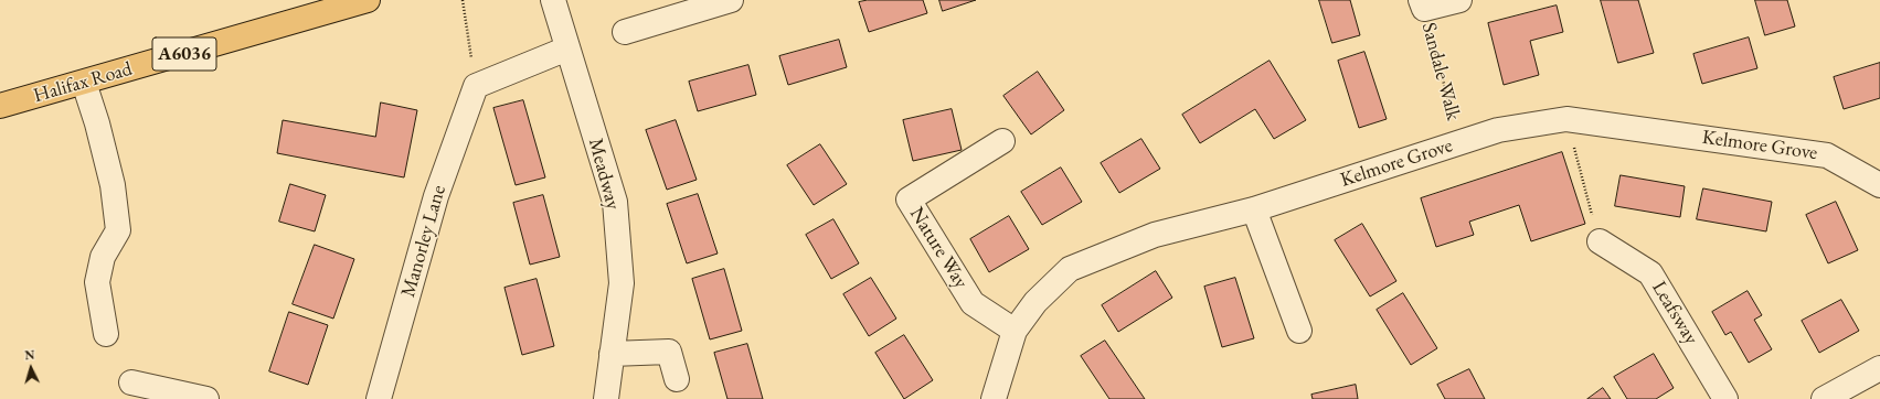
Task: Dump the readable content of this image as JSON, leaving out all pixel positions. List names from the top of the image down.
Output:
{
  "streets": {
    "highway": ["A6036", "Halifax Road"],
    "street": [
      "Kelmore Grove",
      "Meadway",
      "Manorley Lane",
      "Nature Way",
      "Leafsway"
    ],
    "path": ["Sandale Walk"]
  },
  "crossings": [
    ["Sandale Walk", "Kelmore Grove"],
    ["Kelmore Grove", "Nature Way"]
  ],
  "north": "top"
}
